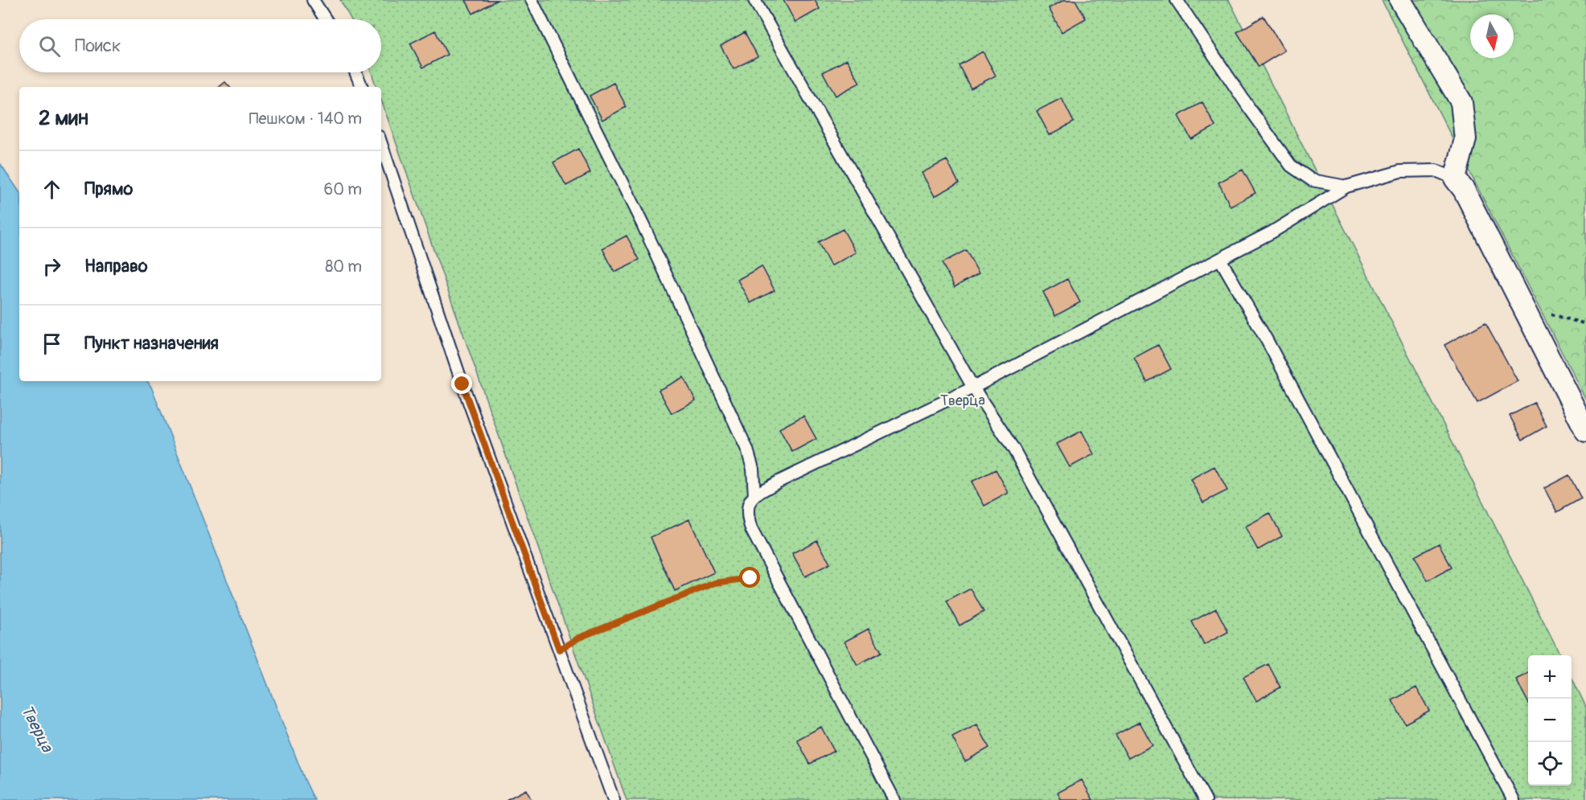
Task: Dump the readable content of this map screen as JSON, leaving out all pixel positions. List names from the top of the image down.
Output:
{
  "water": ["Тверца"],
  "parks": ["Тверца"],
  "north": "bottom",
  "page": {
    "search": "Поиск",
    "heading": ["2 мин", "Пешком · 140 m"],
    "list": [
      ["Прямо", "60 m"],
      ["Направо", "80 m"],
      "Пункт назначения"
    ],
    "map_buttons": ["+", "−"]
  }
}
